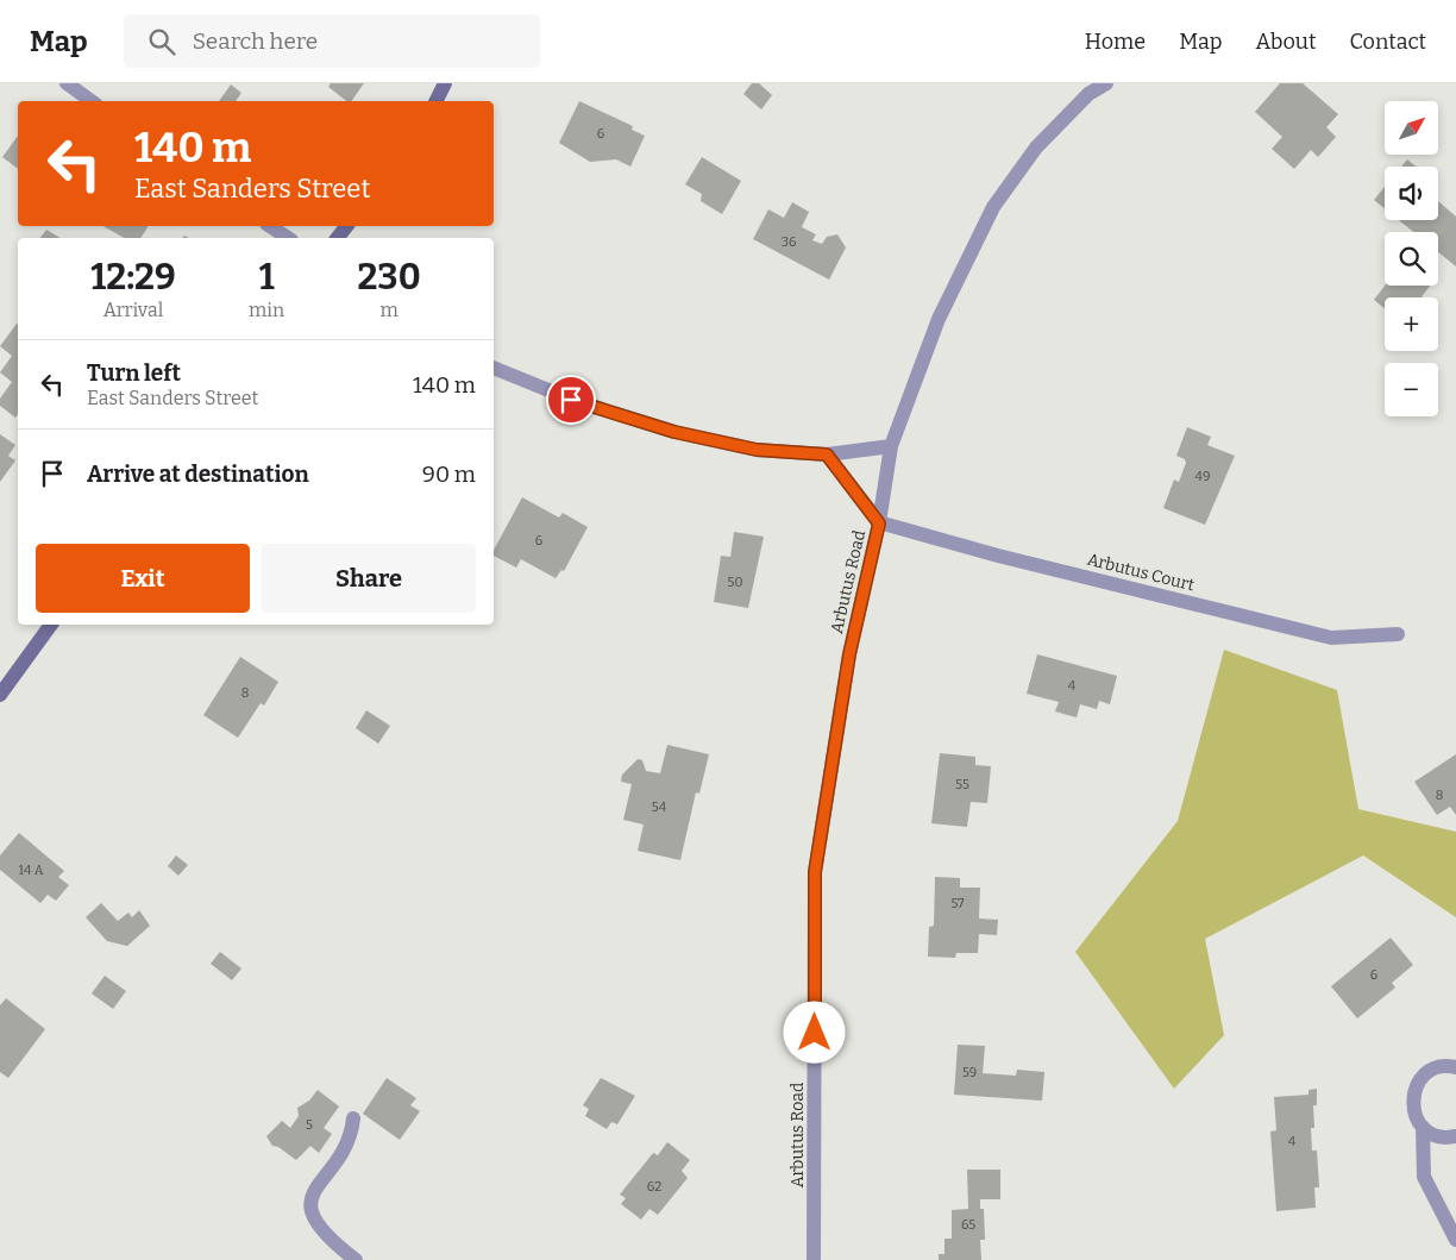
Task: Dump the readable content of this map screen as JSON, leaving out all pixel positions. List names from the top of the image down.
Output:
{
  "streets": {
    "street": ["Arbutus Court", "Arbutus Road"]
  },
  "crossings": [
    ["Arbutus Court", "Arbutus Road"]
  ],
  "house_numbers": [
    "6",
    "36",
    "49",
    "6",
    "50",
    "4",
    "8",
    "55",
    "8",
    "54",
    "14 A",
    "57",
    "6",
    "59",
    "5",
    "4",
    "62",
    "65"
  ],
  "north": "top right",
  "page": {
    "header": "Map",
    "search": "Search here",
    "nav": [
      "Home",
      "Map",
      "About",
      "Contact"
    ],
    "map_buttons": ["+", "−"],
    "turn": ["140 m", "East Sanders Street"],
    "eta": [
      "12:29",
      "Arrival",
      "1",
      "min",
      "230",
      "m"
    ],
    "list": [
      {
        "name": "Turn left",
        "note": "East Sanders Street",
        "value": "140 m"
      },
      {
        "name": "Arrive at destination",
        "value": "90 m"
      }
    ],
    "buttons": ["Exit", "Share"]
  }
}
